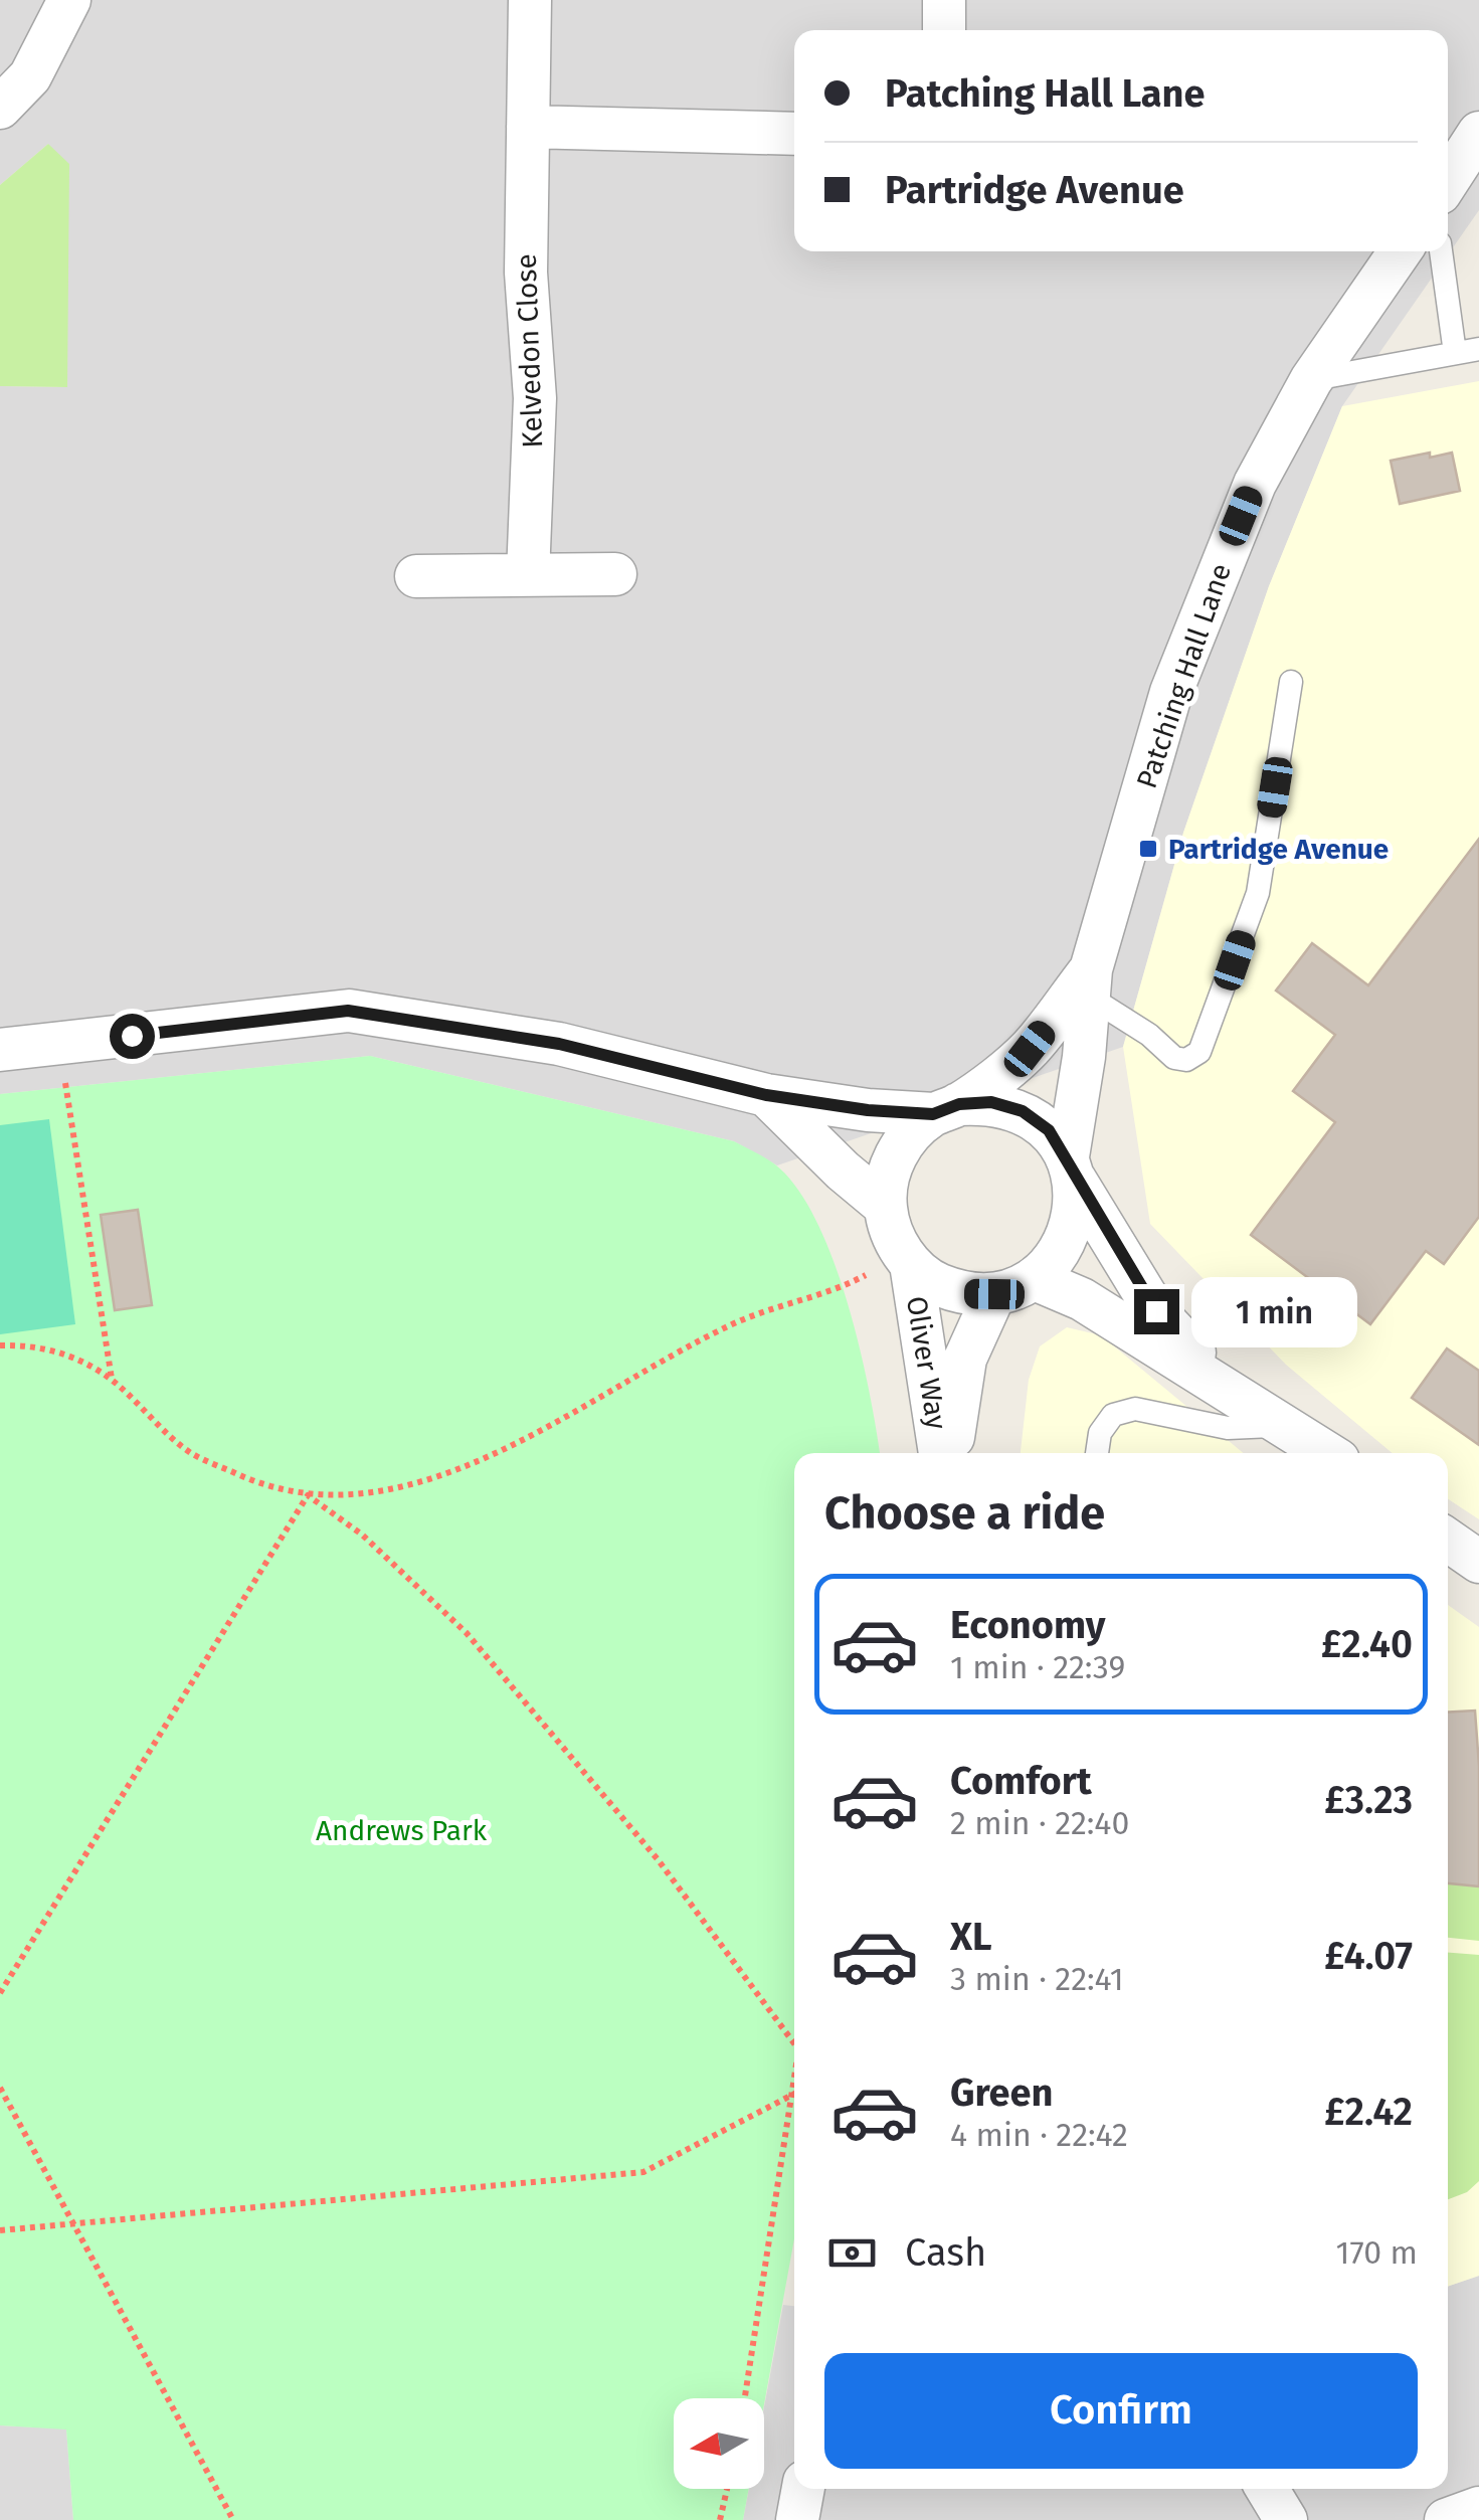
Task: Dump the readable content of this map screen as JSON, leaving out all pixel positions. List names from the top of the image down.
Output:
{
  "streets": {
    "street": ["Kelvedon Close", "Patching Hall Lane", "Oliver Way"]
  },
  "crossings": [
    ["Patching Hall Lane", "Oliver Way"]
  ],
  "parks": ["Andrews Park"],
  "places": {
    "transit": ["Partridge Avenue"]
  },
  "north": "left",
  "page": {
    "banner": ["Patching Hall Lane", "Partridge Avenue"],
    "bubble": "1 min",
    "heading": "Choose a ride",
    "list": [
      {
        "name": "Economy",
        "note": "1 min · 22:39",
        "value": "£2.40"
      },
      {
        "name": "Comfort",
        "note": "2 min · 22:40",
        "value": "£3.23"
      },
      {
        "name": "XL",
        "note": "3 min · 22:41",
        "value": "£4.07"
      },
      {
        "name": "Green",
        "note": "4 min · 22:42",
        "value": "£2.42"
      }
    ],
    "pay": ["Cash", "170 m"],
    "buttons": "Confirm"
  }
}
